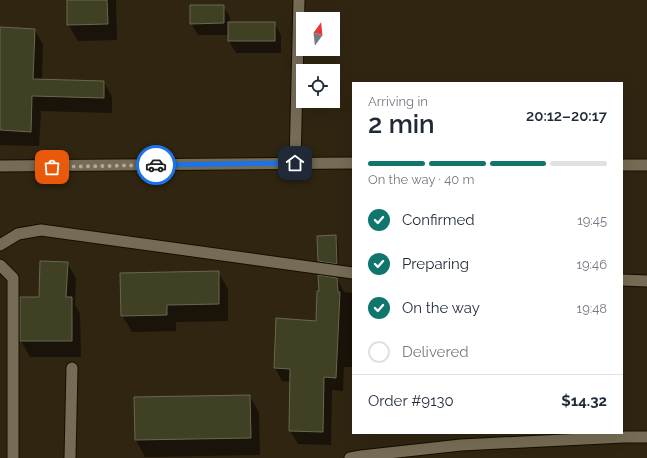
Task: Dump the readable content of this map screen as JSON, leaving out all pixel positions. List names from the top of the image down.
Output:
{
  "north": "top",
  "page": {
    "heading": ["2 min", "Arriving in", "20:12–20:17"],
    "panel": ["Order #9130", "$14.32"],
    "bar": "On the way · 40 m",
    "list": [
      ["Confirmed", "19:45"],
      ["Preparing", "19:46"],
      ["On the way", "19:48"],
      "Delivered"
    ]
  }
}
